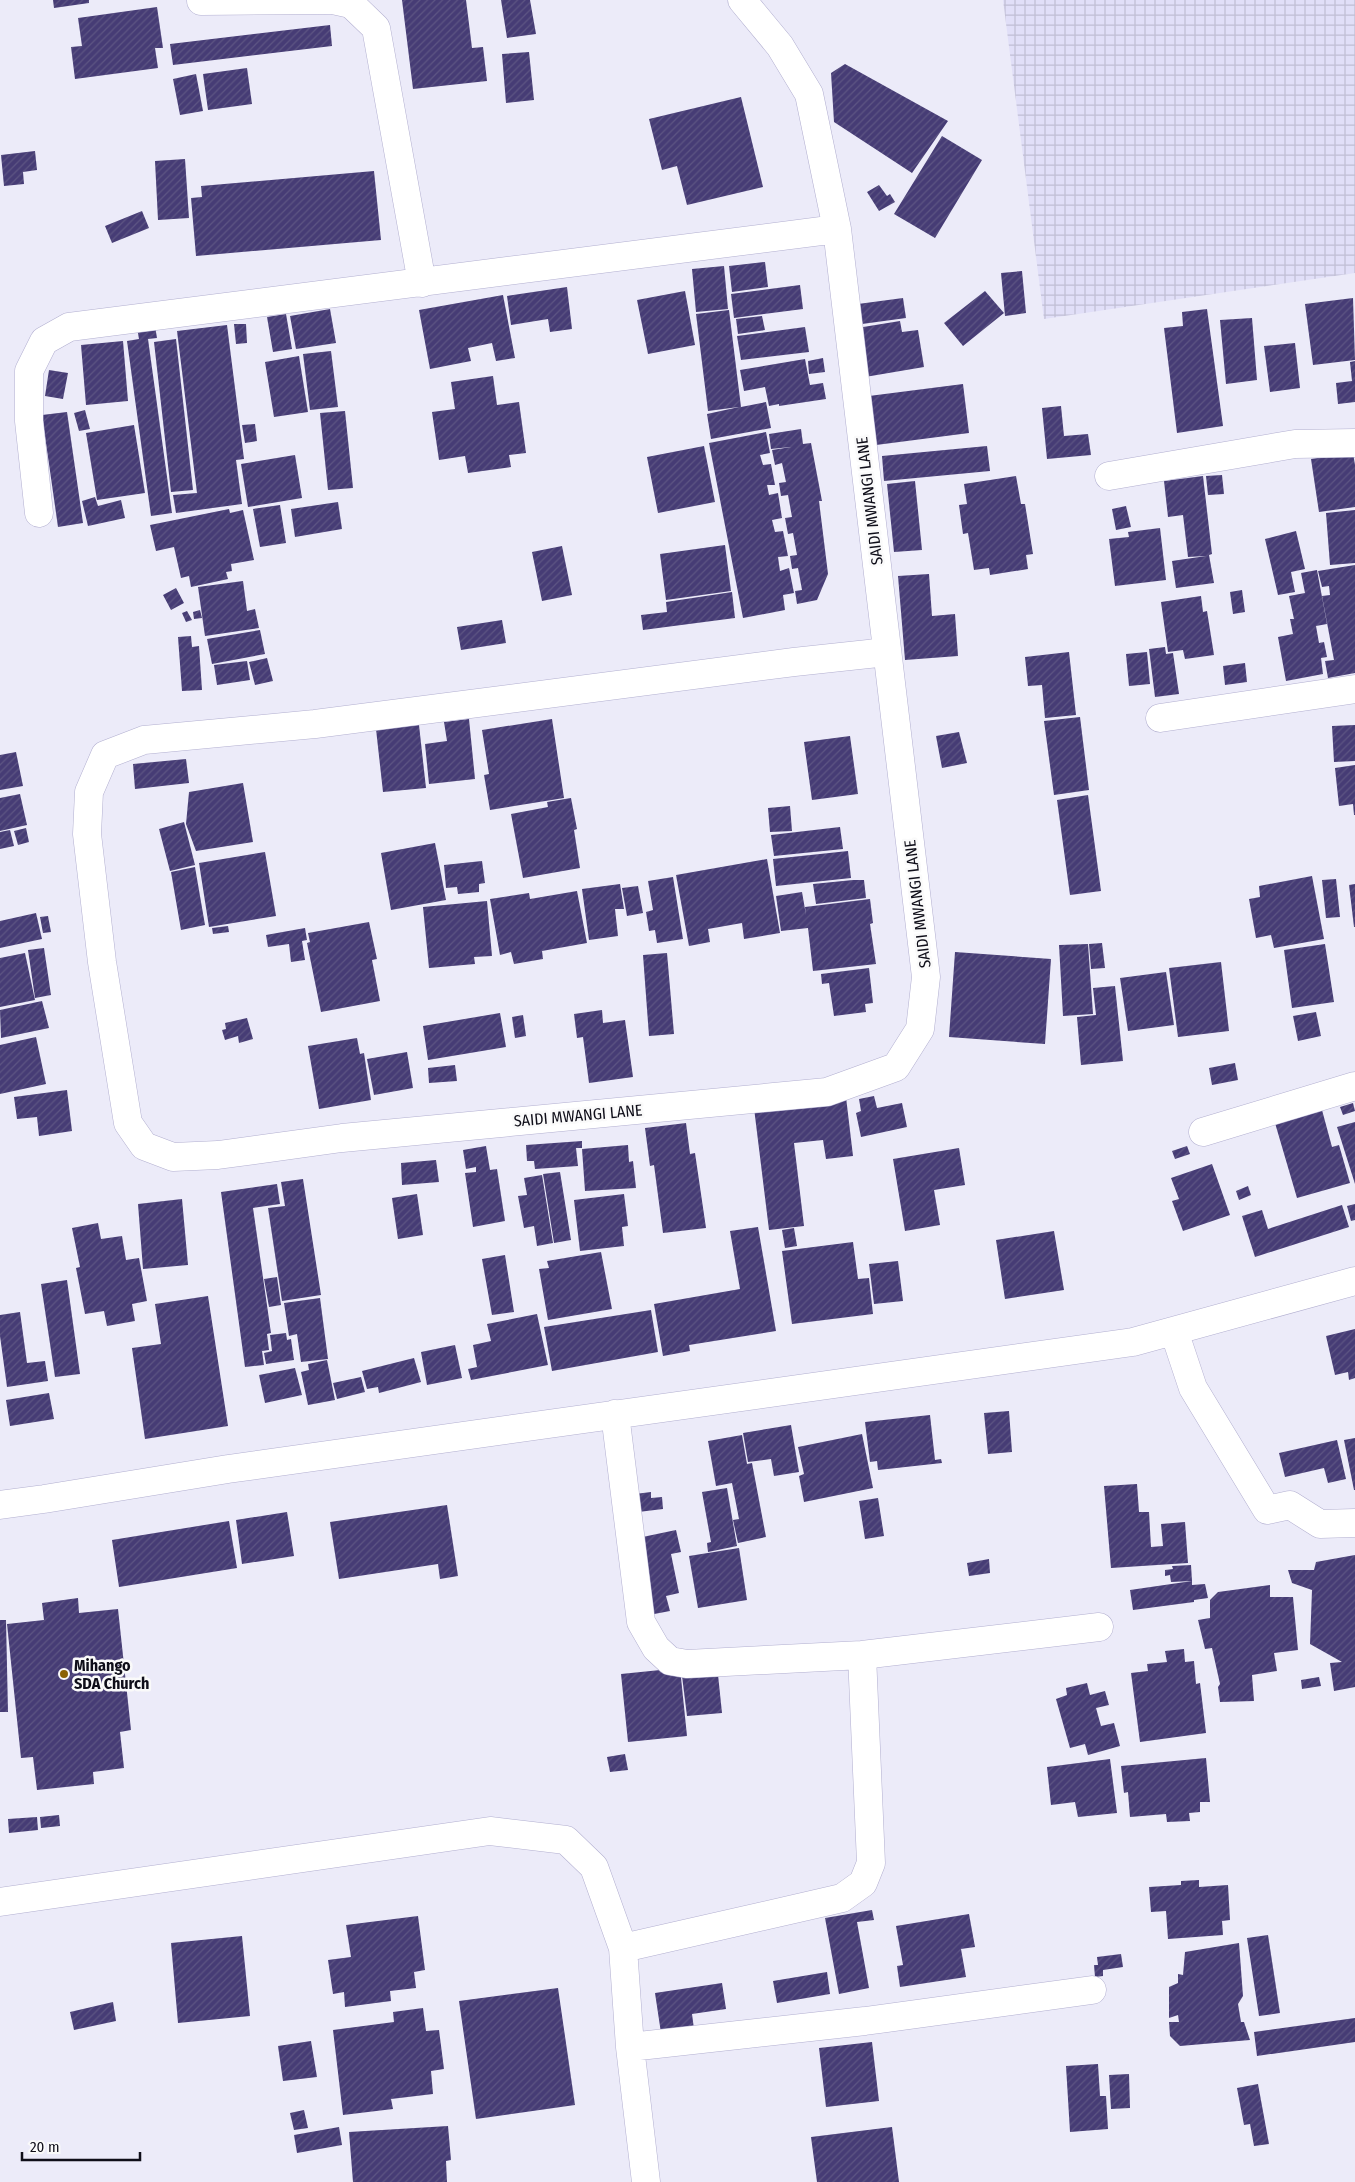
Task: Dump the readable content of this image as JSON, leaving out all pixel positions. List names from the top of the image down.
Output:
{
  "streets": {
    "street": ["SAIDI MWANGI LANE"]
  },
  "places": ["Mihango SDA Church"],
  "scale_bar": "20 m"
}
